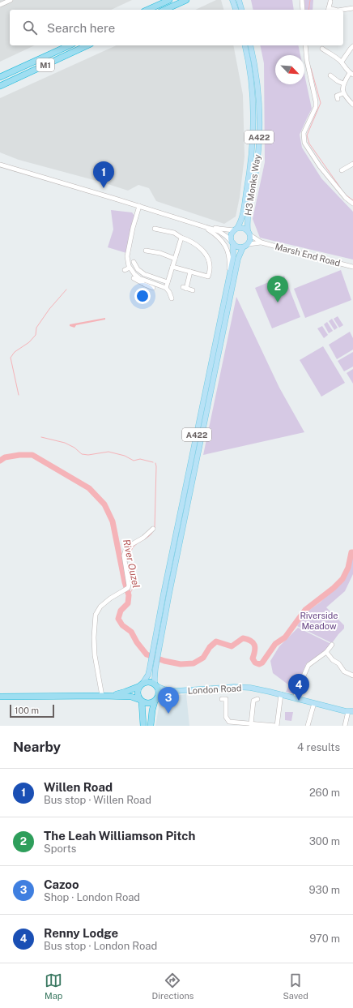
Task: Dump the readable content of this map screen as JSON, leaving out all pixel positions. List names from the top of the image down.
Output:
{
  "streets": {
    "highway": ["M1"],
    "main road": ["A422", "H3 Monks Way", "London Road"],
    "street": ["Marsh End Road"]
  },
  "crossings": [
    ["A422", "H3 Monks Way"],
    ["A422", "Marsh End Road"],
    ["A422", "London Road"],
    ["H3 Monks Way", "Marsh End Road"]
  ],
  "water": ["River Ouzel"],
  "parks": ["Riverside Meadow"],
  "scale_bar": "100 m",
  "north": "bottom right",
  "page": {
    "search": "Search here",
    "pins": [
      "1",
      "2",
      "4",
      "3"
    ],
    "scale": "100 m",
    "heading": ["Nearby", "4 results"],
    "list": [
      {
        "mark": "1",
        "name": "Willen Road",
        "note": "Bus stop · Willen Road",
        "value": "260 m"
      },
      {
        "mark": "2",
        "name": "The Leah Williamson Pitch",
        "note": "Sports",
        "value": "300 m"
      },
      {
        "mark": "3",
        "name": "Cazoo",
        "note": "Shop · London Road",
        "value": "930 m"
      },
      {
        "mark": "4",
        "name": "Renny Lodge",
        "note": "Bus stop · London Road",
        "value": "970 m"
      }
    ],
    "nav": ["Map", "Directions", "Saved"]
  }
}
